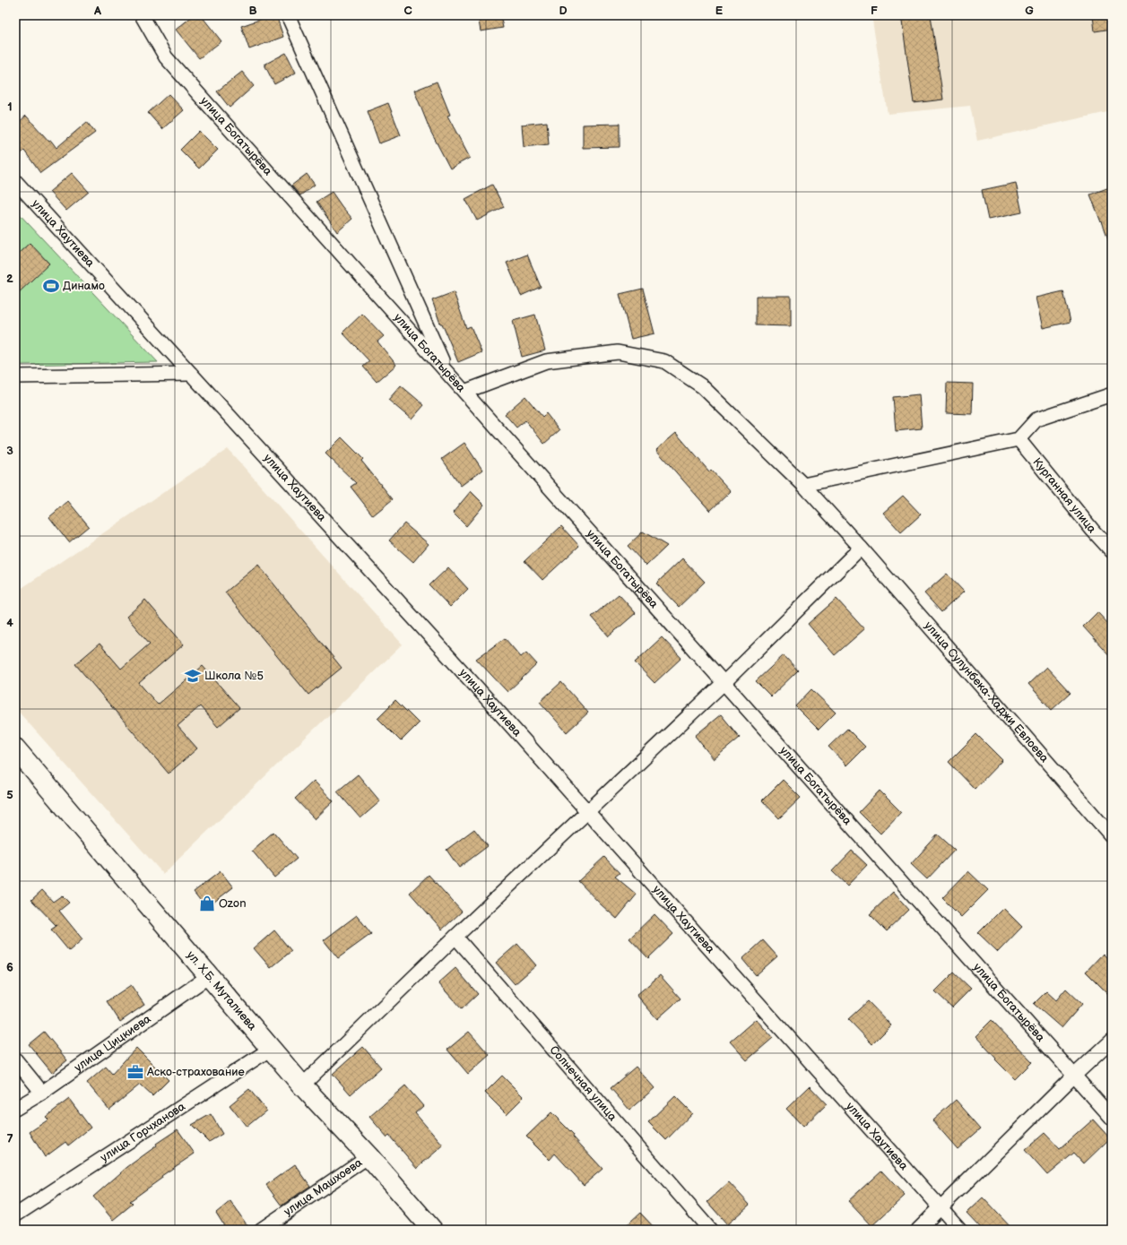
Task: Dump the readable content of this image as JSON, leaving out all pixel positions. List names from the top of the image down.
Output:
{
  "streets": {
    "main road": ["ул. Х.Б. Муталиева"],
    "street": [
      "улица Богатырёва",
      "улица Хаутиева",
      "Курганная улица",
      "улица Сулунбека-Хаджи Евлоева",
      "улица Цицкиева",
      "Солнечная улица",
      "улица Горчханова",
      "улица Машхоева"
    ]
  },
  "crossings": [
    ["улица Богатырёва", "улица Сулунбека-Хаджи Евлоева"],
    ["ул. Х.Б. Муталиева", "улица Цицкиева"],
    ["ул. Х.Б. Муталиева", "улица Горчханова"],
    ["ул. Х.Б. Муталиева", "улица Машхоева"]
  ],
  "places": {
    "sports": ["Динамо"],
    "school or university": ["Школа №5"],
    "shop": ["Ozon"],
    "office": ["Аско-страхование"]
  },
  "grid": {
    "columns": [
      "A",
      "B",
      "C",
      "D",
      "E",
      "F",
      "G"
    ],
    "rows": [
      "1",
      "2",
      "3",
      "4",
      "5",
      "6",
      "7"
    ]
  }
}
